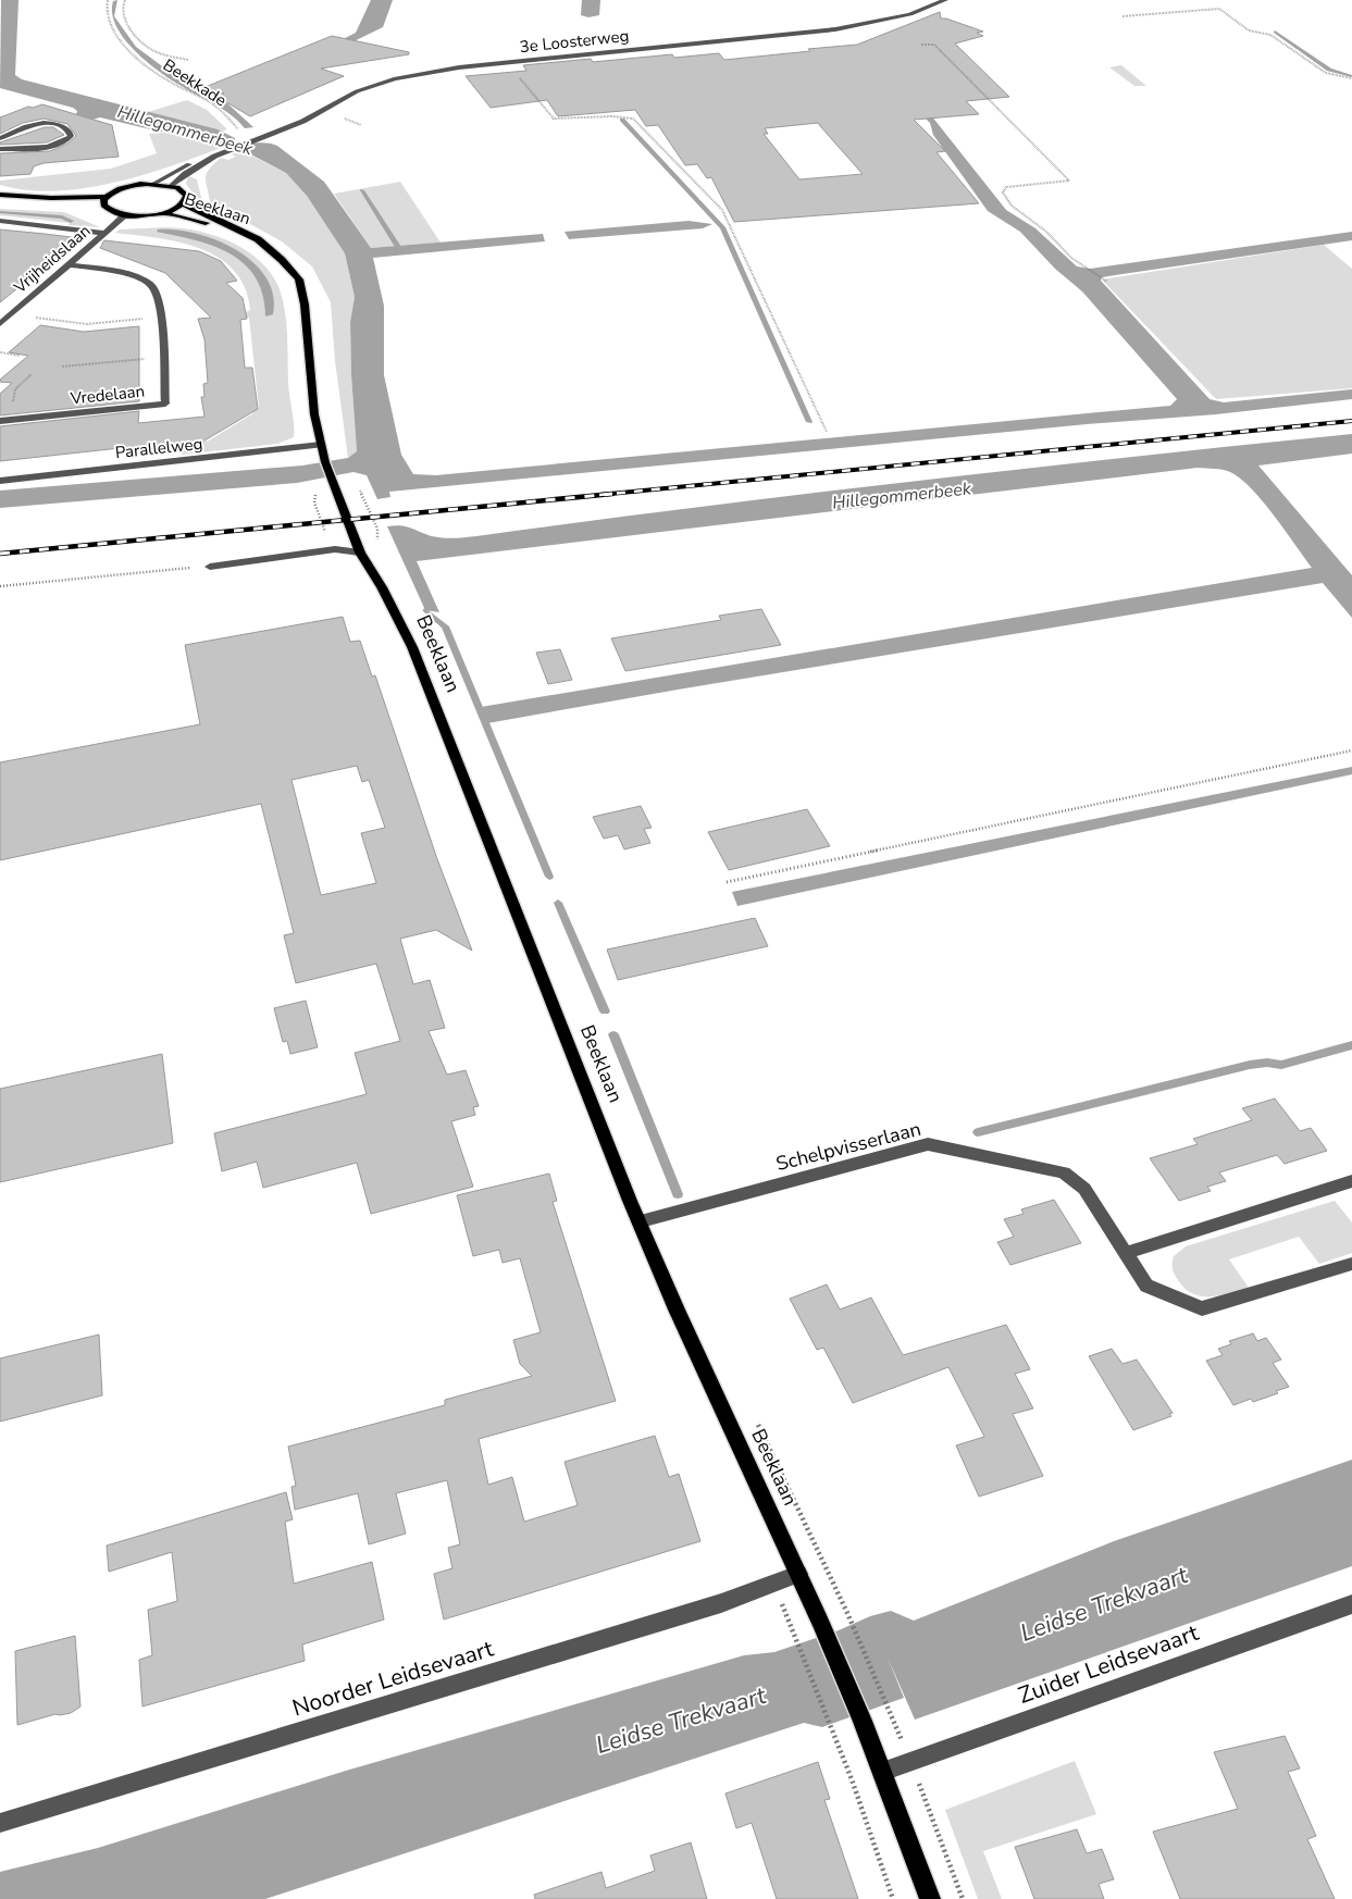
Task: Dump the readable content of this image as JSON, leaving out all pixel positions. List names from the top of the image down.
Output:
{
  "streets": {
    "main road": ["Beeklaan"],
    "street": [
      "3e Loosterweg",
      "Vrijheidslaan",
      "Vredelaan",
      "Parallelweg",
      "Schelpvisserlaan",
      "Zuider Leidsevaart",
      "Noorder Leidsevaart"
    ],
    "path": ["Beekkade"]
  },
  "crossings": [
    ["Beeklaan", "Parallelweg"],
    ["Beeklaan", "Schelpvisserlaan"],
    ["Beeklaan", "Zuider Leidsevaart"],
    ["Beeklaan", "Noorder Leidsevaart"],
    ["Vrijheidslaan", "Vredelaan"]
  ],
  "water": ["Hillegommerbeek", "Leidse Trekvaart"]
}
